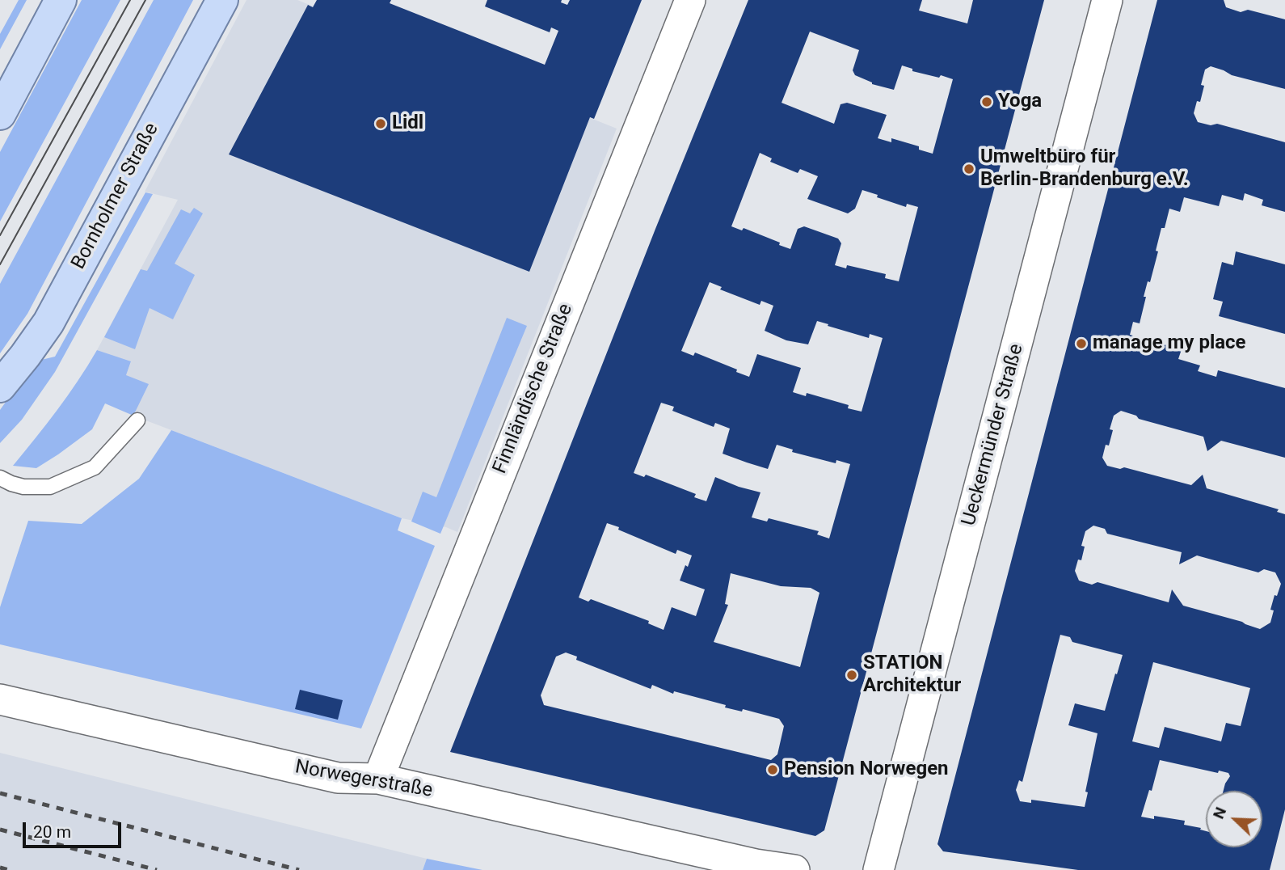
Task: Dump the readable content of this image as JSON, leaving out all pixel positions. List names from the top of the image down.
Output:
{
  "streets": {
    "main road": ["Bornholmer Straße"],
    "street": ["Finnländische Straße", "Ueckermünder Straße", "Norwegerstraße"]
  },
  "crossings": [
    ["Finnländische Straße", "Norwegerstraße"]
  ],
  "places": [
    "Yoga",
    "Lidl",
    "Umweltbüro für Berlin-Brandenburg e.V.",
    "manage my place",
    "STATION Architektur",
    "Pension Norwegen"
  ],
  "scale_bar": "20 m",
  "north": "top left"
}
